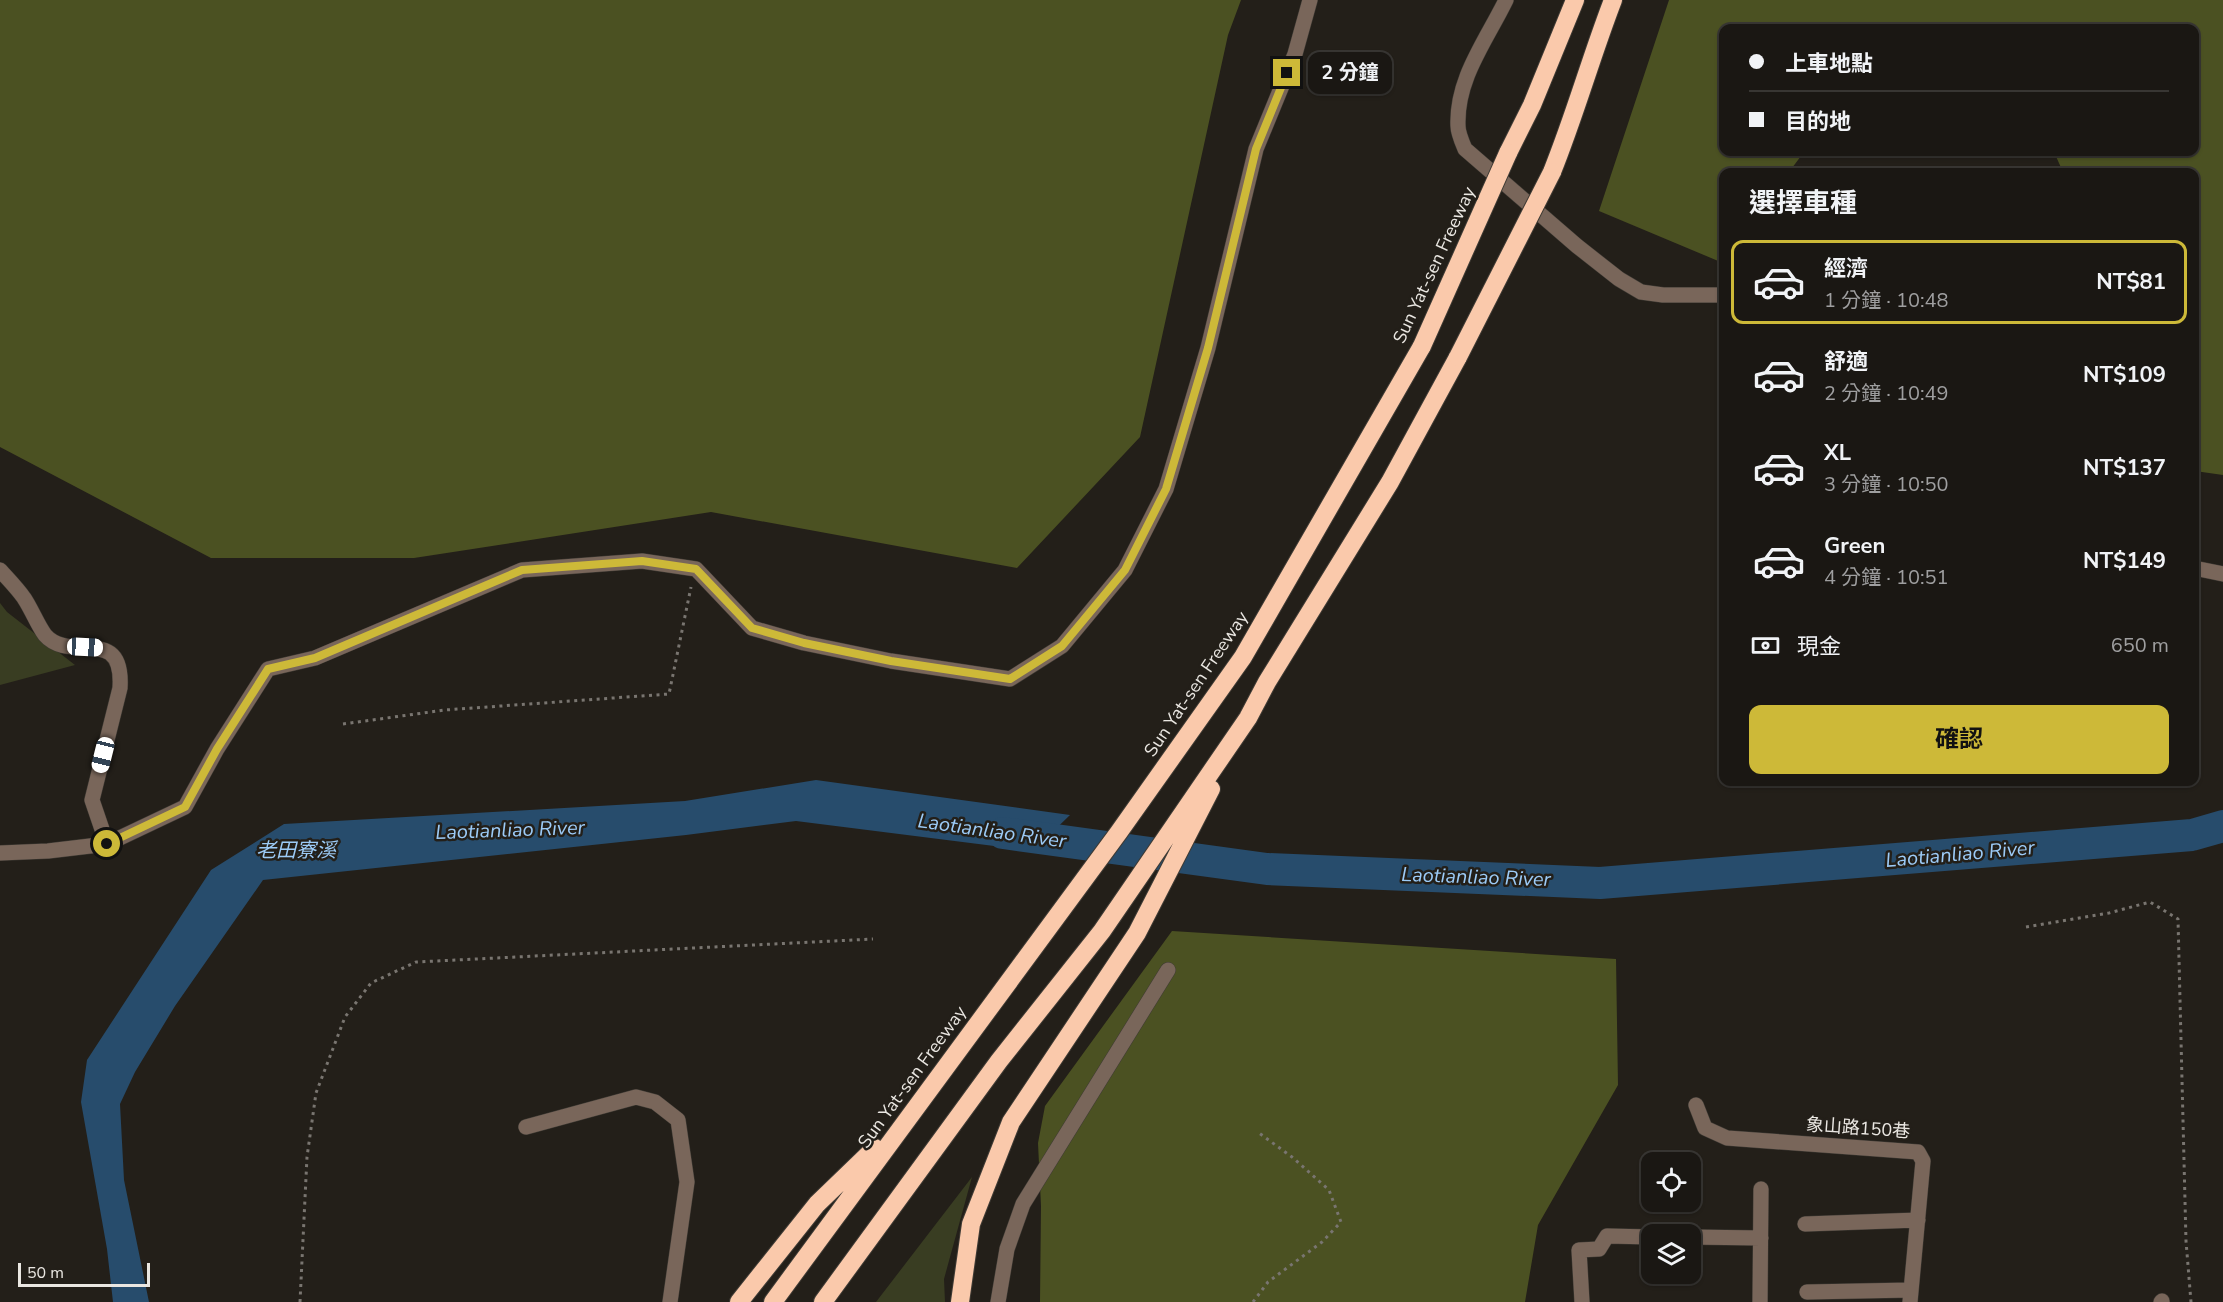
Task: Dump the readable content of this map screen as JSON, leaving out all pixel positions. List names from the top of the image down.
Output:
{
  "streets": {
    "highway": ["Sun Yat-sen Freeway"],
    "street": ["象山路150巷"]
  },
  "water": ["Laotianliao River", "老田寮溪"],
  "scale_bar": "50 m",
  "page": {
    "banner": ["上車地點", "目的地"],
    "bubble": "2 分鐘",
    "heading": "選擇車種",
    "list": [
      {
        "name": "經濟",
        "note": "1 分鐘 · 10:48",
        "value": "NT$81"
      },
      {
        "name": "舒適",
        "note": "2 分鐘 · 10:49",
        "value": "NT$109"
      },
      {
        "name": "XL",
        "note": "3 分鐘 · 10:50",
        "value": "NT$137"
      },
      {
        "name": "Green",
        "note": "4 分鐘 · 10:51",
        "value": "NT$149"
      }
    ],
    "pay": ["現金", "650 m"],
    "buttons": "確認",
    "scale": "50 m"
  }
}
